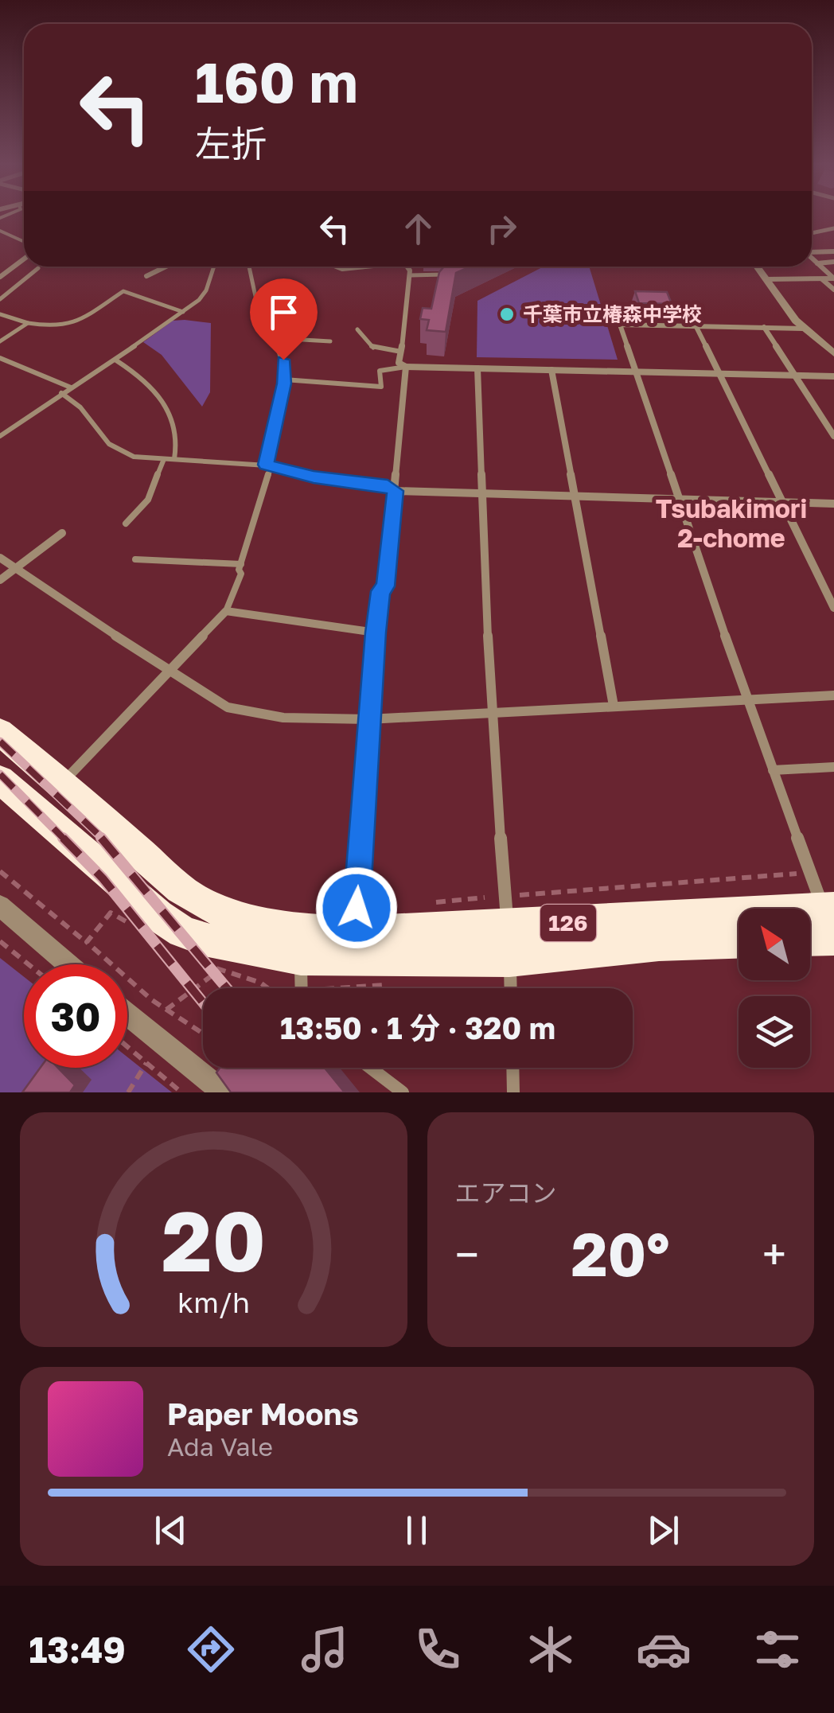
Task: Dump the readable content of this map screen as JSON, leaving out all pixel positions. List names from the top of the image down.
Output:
{
  "streets": {
    "highway": ["126"]
  },
  "districts": ["Tsubakimori 2-chome"],
  "places": ["千葉市立椿森中学校"],
  "north": "top left",
  "page": {
    "turn": ["160 m", "左折"],
    "limit": "30",
    "trip": "13:50 · 1 分 · 320 m",
    "tile": "エアコン",
    "heat": ["−", "20°", "+"],
    "song": ["Paper Moons", "Ada Vale"],
    "tabs": "13:49",
    "gauge": ["20", "km/h"]
  }
}
